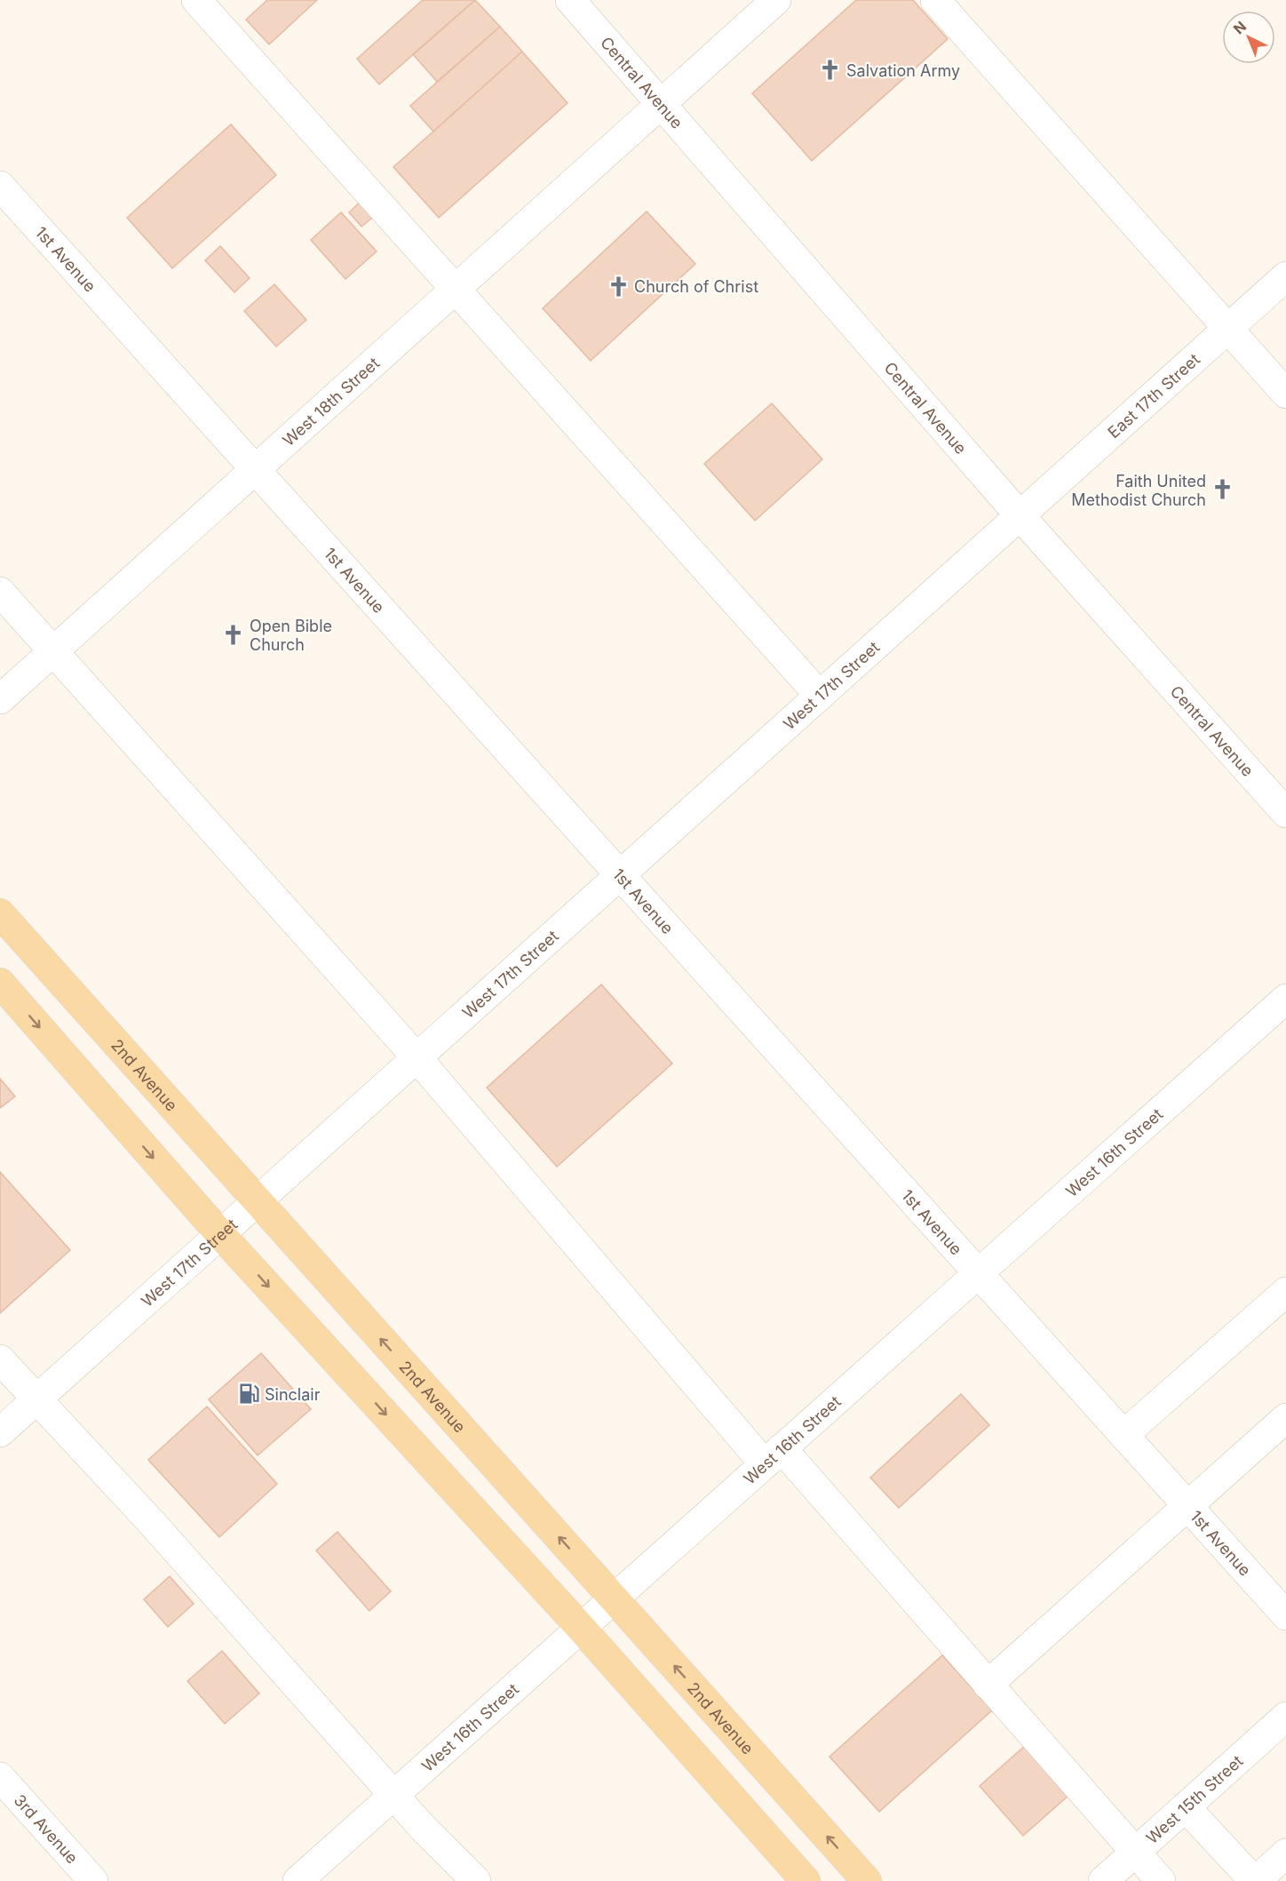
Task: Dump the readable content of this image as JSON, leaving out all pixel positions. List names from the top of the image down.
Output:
{
  "streets": {
    "main road": ["2nd Avenue"],
    "street": [
      "Central Avenue",
      "1st Avenue",
      "East 17th Street",
      "West 18th Street",
      "West 17th Street",
      "West 16th Street",
      "West 15th Street",
      "3rd Avenue"
    ]
  },
  "crossings": [
    ["Central Avenue", "East 17th Street"],
    ["Central Avenue", "West 18th Street"],
    ["Central Avenue", "West 17th Street"],
    ["1st Avenue", "West 18th Street"],
    ["1st Avenue", "West 17th Street"],
    ["1st Avenue", "West 16th Street"],
    ["East 17th Street", "West 17th Street"],
    ["West 17th Street", "2nd Avenue"],
    ["2nd Avenue", "West 16th Street"]
  ],
  "places": {
    "church": [
      "Salvation Army",
      "Church of Christ",
      "Faith United Methodist Church",
      "Open Bible Church"
    ],
    "fuel station": ["Sinclair"]
  },
  "north": "top left"
}
